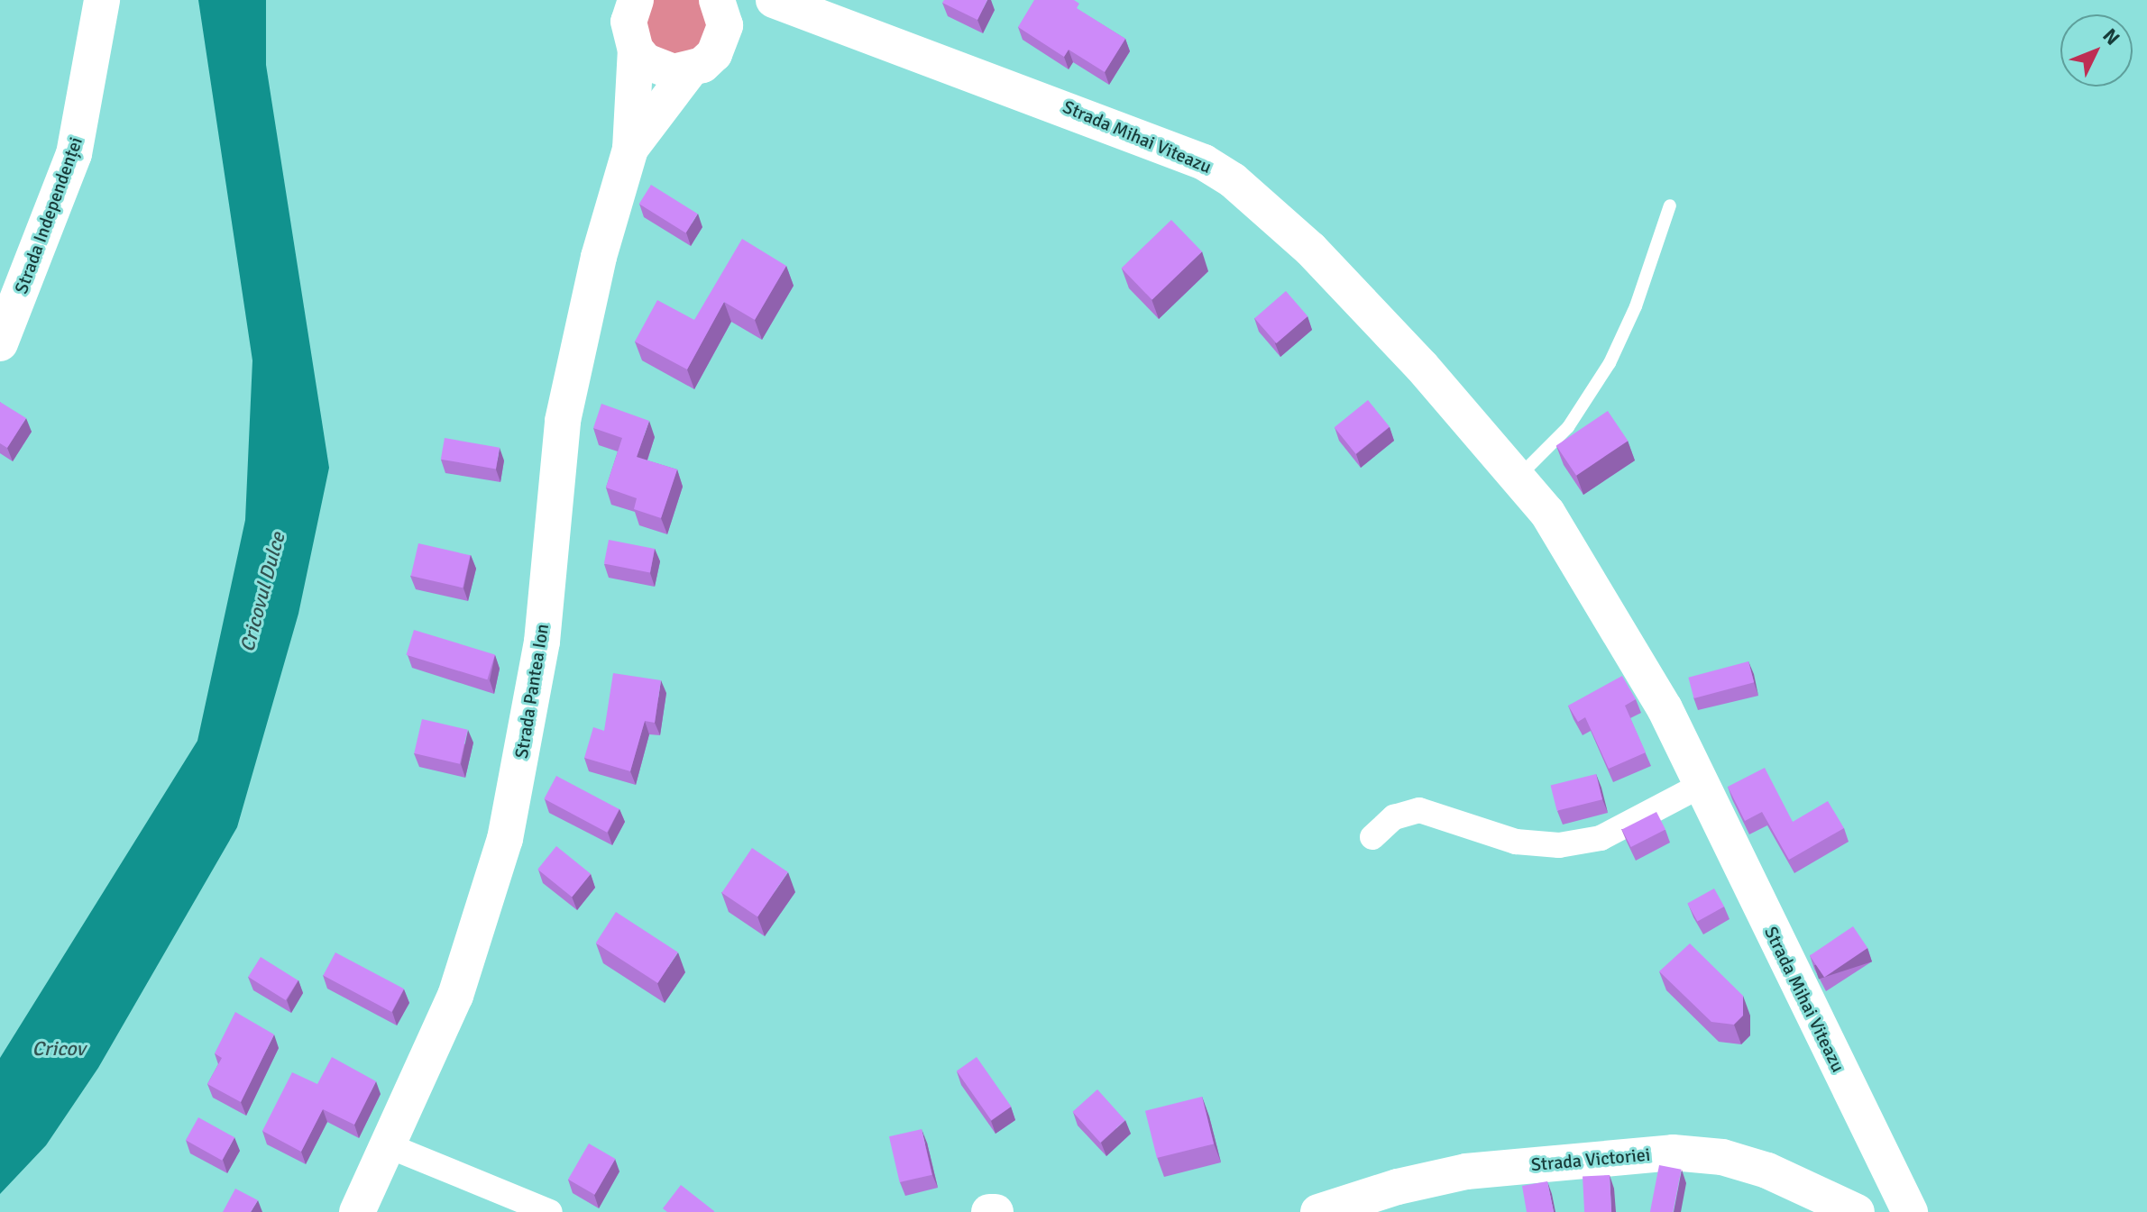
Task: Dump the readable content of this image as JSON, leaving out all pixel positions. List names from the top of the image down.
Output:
{
  "streets": {
    "street": [
      "Strada Mihai Viteazu",
      "Strada Independenței",
      "Strada Pantea Ion",
      "Strada Victoriei"
    ]
  },
  "water": ["Cricovul Dulce", "Cricov"],
  "north": "top right"
}
